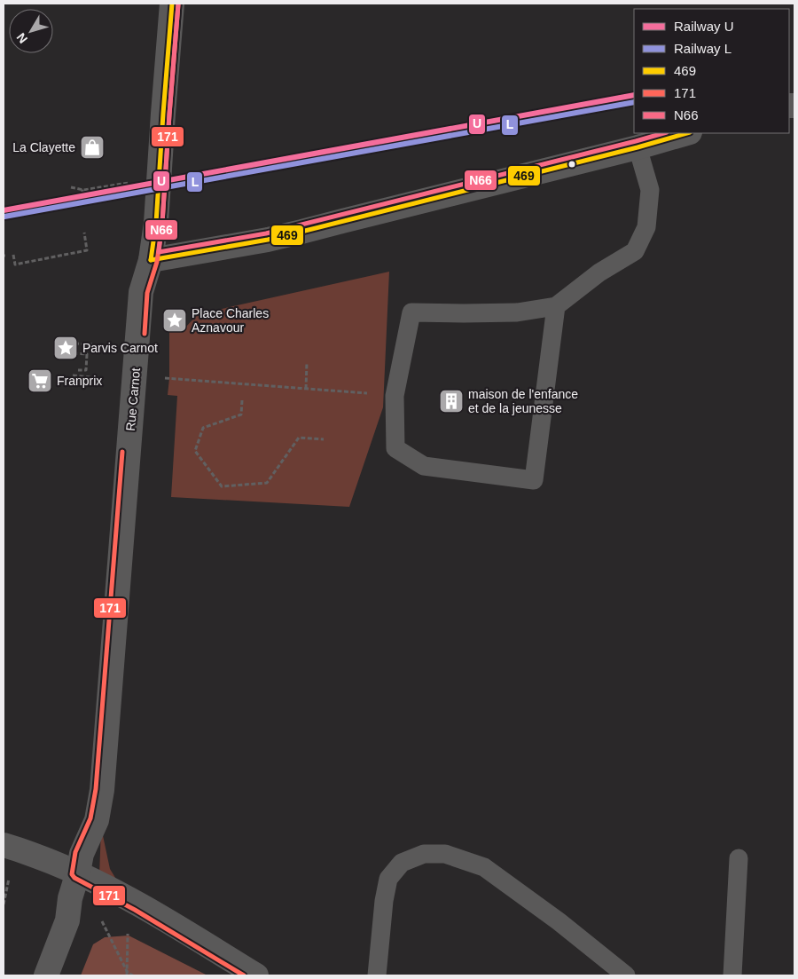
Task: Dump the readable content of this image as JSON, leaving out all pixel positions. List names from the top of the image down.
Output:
{
  "streets": {
    "street": ["Rue Carnot"]
  },
  "places": {
    "shop": ["La Clayette"],
    "place": ["Place Charles Aznavour", "Parvis Carnot"],
    "supermarket": ["Franprix"],
    "building": ["maison de l'enfance et de la jeunesse"]
  },
  "lines": [
    "transit line 469",
    "transit line 171",
    "transit line N66",
    "rail line U",
    "rail line L"
  ],
  "legend": [
    "Railway U",
    "Railway L",
    "469",
    "171",
    "N66"
  ],
  "north": "bottom left"
}
